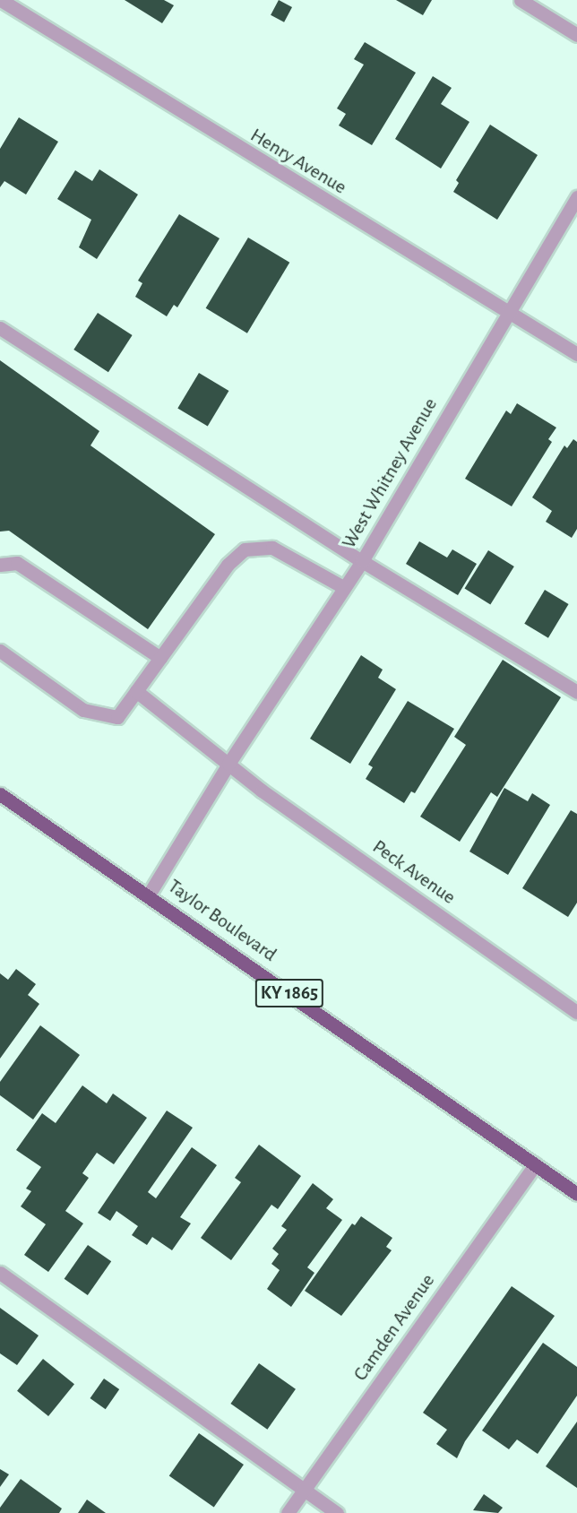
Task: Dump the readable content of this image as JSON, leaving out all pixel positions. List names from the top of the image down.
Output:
{
  "streets": {
    "main road": ["Taylor Boulevard", "KY 1865"],
    "street": [
      "Henry Avenue",
      "West Whitney Avenue",
      "Peck Avenue",
      "Camden Avenue"
    ]
  },
  "crossings": [
    ["Henry Avenue", "West Whitney Avenue"],
    ["West Whitney Avenue", "Peck Avenue"],
    ["West Whitney Avenue", "Taylor Boulevard"],
    ["Taylor Boulevard", "Camden Avenue"]
  ]
}
